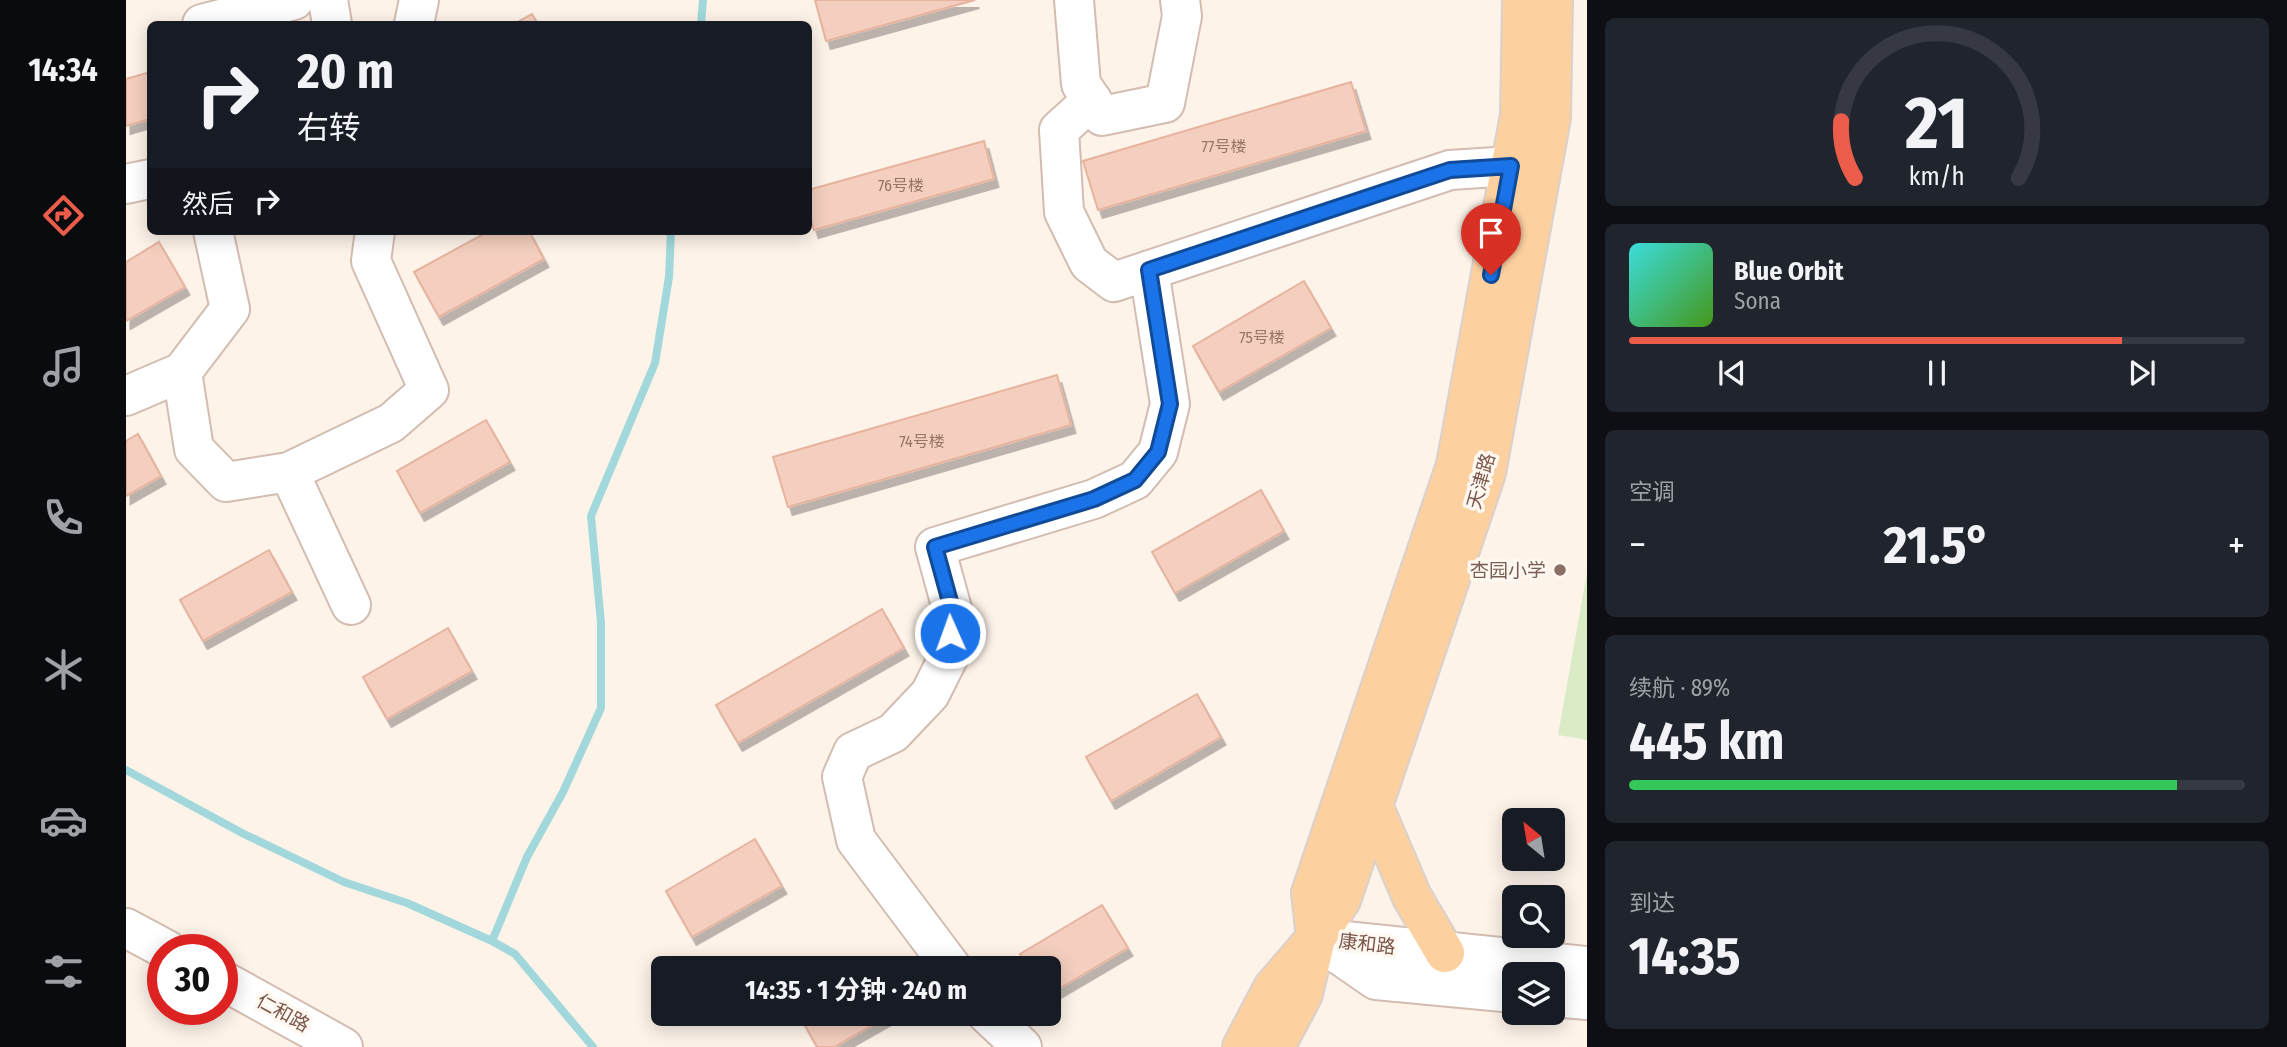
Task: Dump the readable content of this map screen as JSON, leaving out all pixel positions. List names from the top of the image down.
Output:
{
  "streets": {
    "main road": ["天津路"],
    "street": ["康和路", "仁和路"]
  },
  "crossings": [
    ["天津路", "康和路"]
  ],
  "places": ["杏园小学"],
  "house_numbers": [
    "77号楼",
    "76号楼",
    "75号楼",
    "74号楼"
  ],
  "north": "top left",
  "page": {
    "tabs": "14:34",
    "turn": ["20 m", "右转"],
    "then": "然后",
    "song": ["Blue Orbit", "Sona"],
    "tile": [
      "空调",
      ["续航 · 89%", "445 km"],
      ["到达", "14:35"]
    ],
    "heat": ["−", "21.5°", "+"],
    "limit": "30",
    "trip": "14:35 · 1 分钟 · 240 m",
    "gauge": ["21", "km/h"]
  }
}
